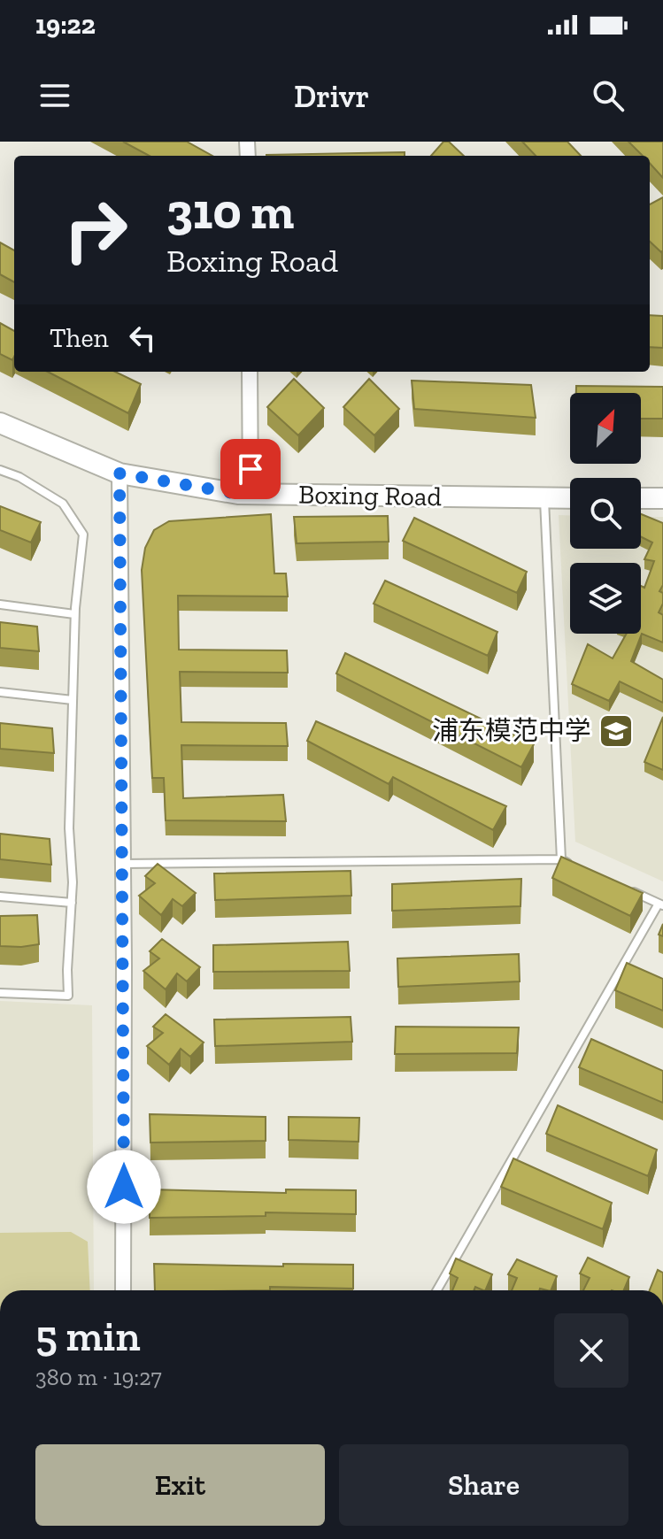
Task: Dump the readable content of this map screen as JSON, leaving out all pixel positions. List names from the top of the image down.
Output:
{
  "streets": {
    "street": ["Boxing Road"]
  },
  "places": {
    "school or university": ["浦东模范中学"]
  },
  "north": "top right",
  "page": {
    "status": "19:22",
    "header": "Drivr",
    "turn": ["310 m", "Boxing Road"],
    "then": "Then",
    "heading": ["5 min", "380 m · 19:27"],
    "buttons": ["Exit", "Share"]
  }
}
